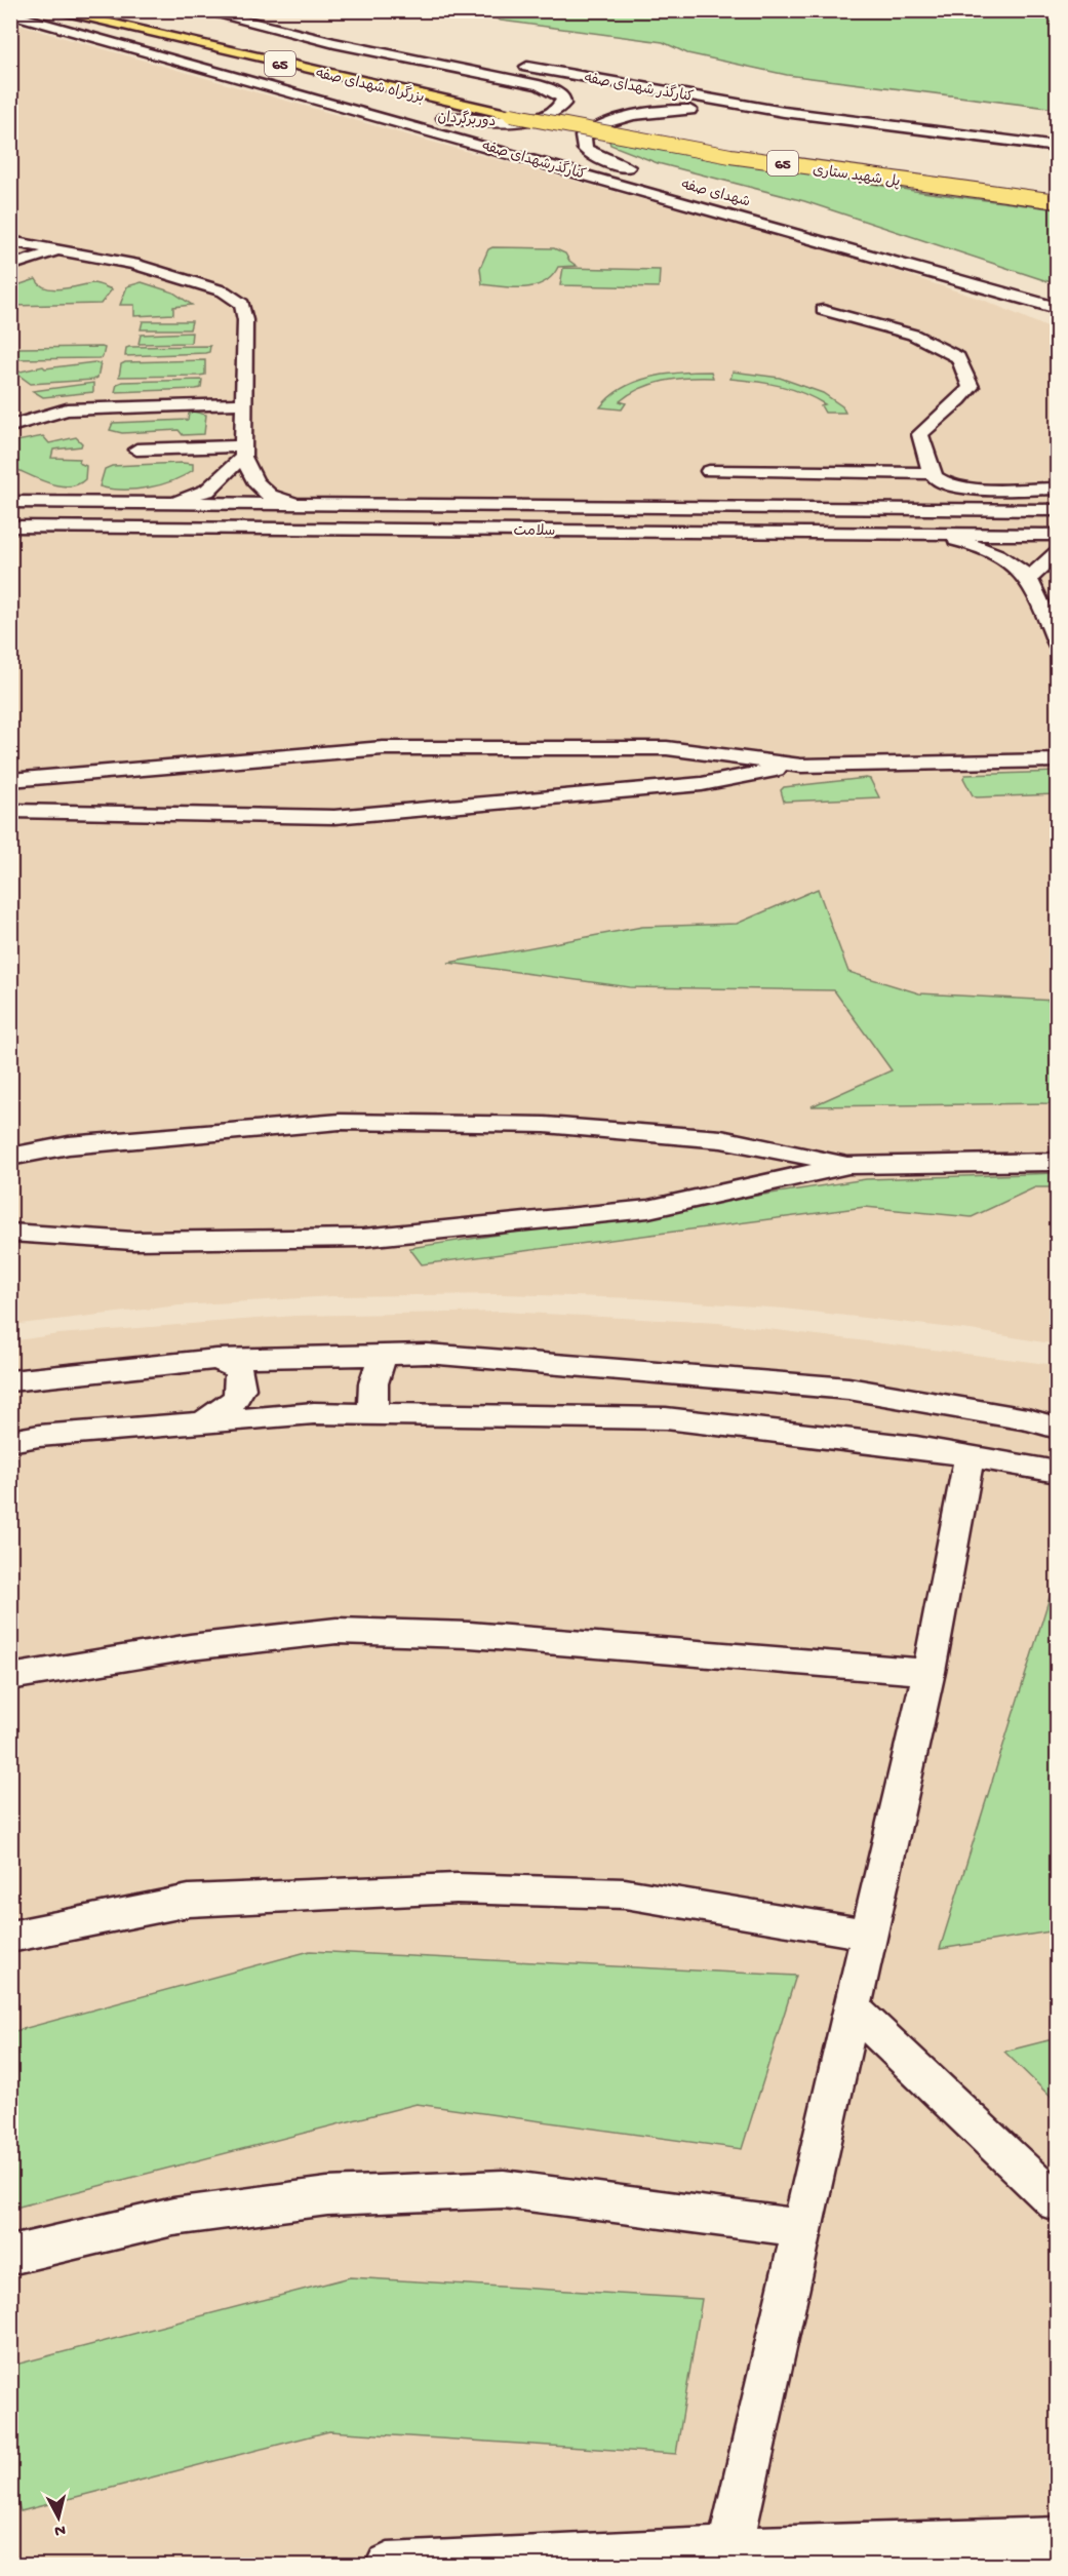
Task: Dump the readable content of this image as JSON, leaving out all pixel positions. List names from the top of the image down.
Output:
{
  "streets": {
    "highway": ["65", "بزرگراه شهدای صفه", "پل شهید ستاری"],
    "main road": ["کنارگذر شهدای صفه", "دوربرگردان", "کنارگذرشهدای صفه"],
    "lane": ["سلامت"]
  },
  "crossings": [
    ["بزرگراه شهدای صفه", "پل شهید ستاری"],
    ["کنارگذر شهدای صفه", "دوربرگردان"]
  ],
  "north": "bottom"
}
